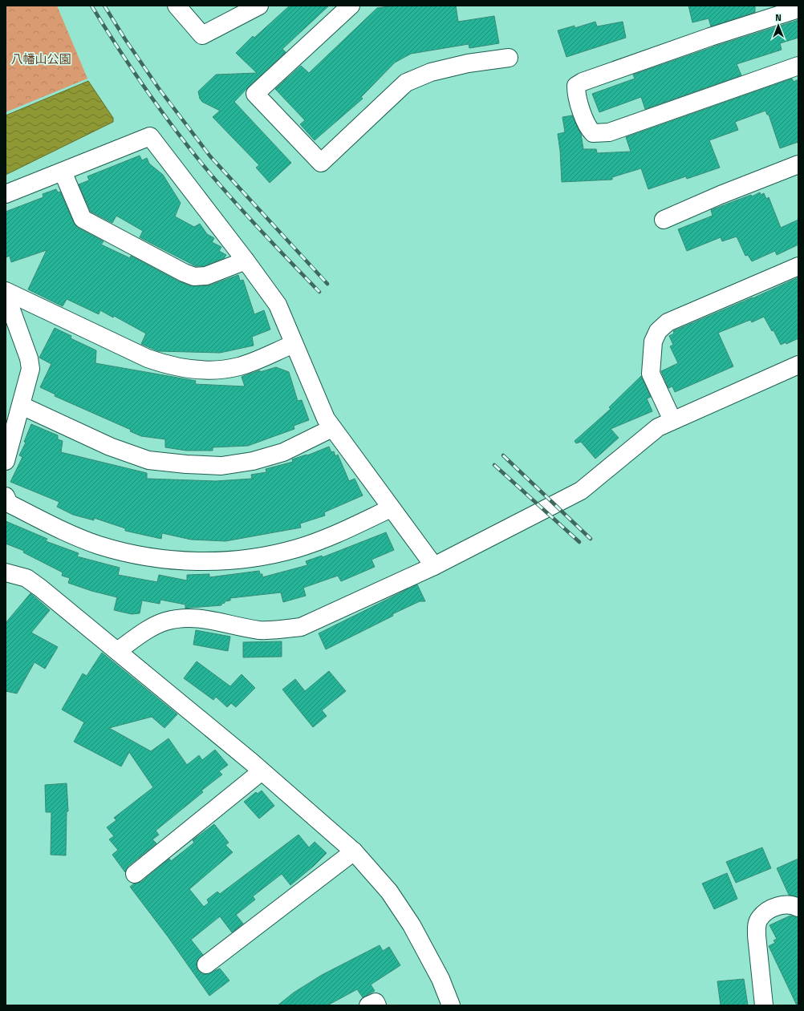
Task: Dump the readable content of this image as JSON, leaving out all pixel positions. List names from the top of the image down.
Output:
{
  "parks": ["八幡山公園"],
  "north": "top"
}
